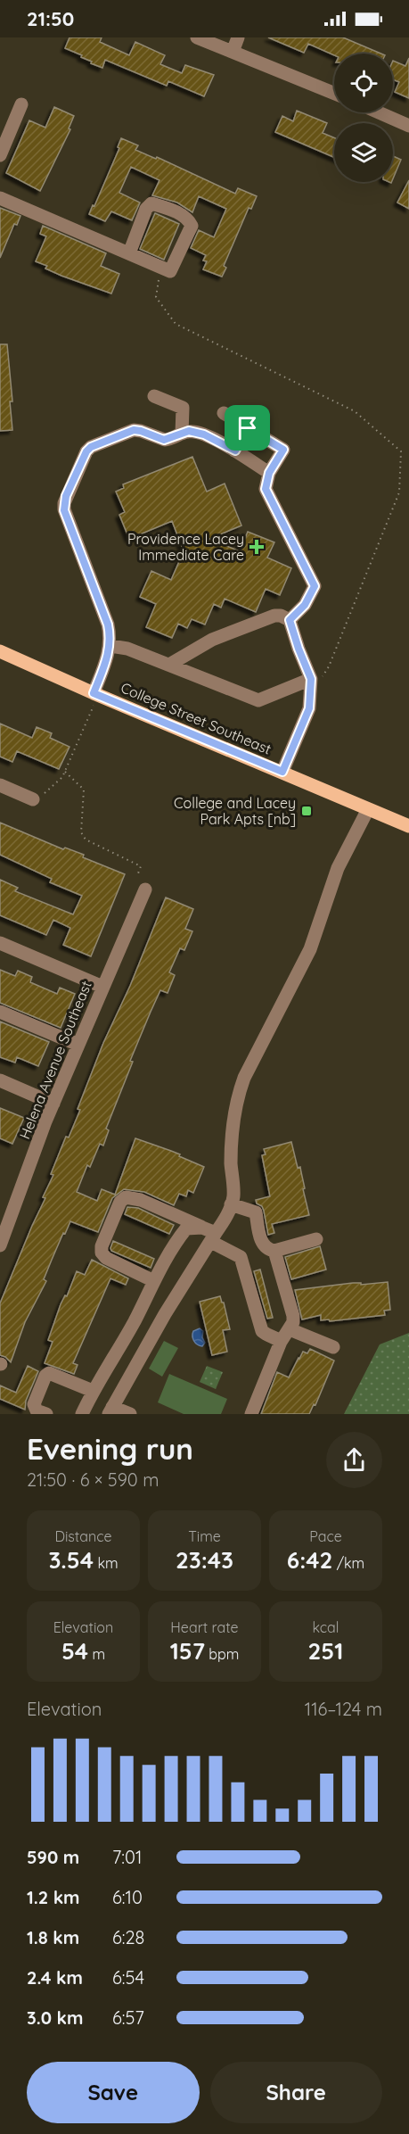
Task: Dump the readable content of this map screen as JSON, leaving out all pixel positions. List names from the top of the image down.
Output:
{
  "streets": {
    "main road": ["College Street Southeast"],
    "street": ["Helena Avenue Southeast"]
  },
  "places": {
    "health": ["Providence Lacey Immediate Care"],
    "transit": ["College and Lacey Park Apts [nb]"]
  },
  "page": {
    "status": "21:50",
    "heading": ["Evening run", "21:50 · 6 × 590 m"],
    "stats": [
      ["Distance", "3.54 km"],
      ["Time", "23:43"],
      ["Pace", "6:42 /km"],
      ["Elevation", "54 m"],
      ["Heart rate", "157 bpm"],
      ["kcal", "251"]
    ],
    "chart": ["Elevation", "116–124 m"],
    "list": [
      {
        "name": "590 m",
        "note": "7:01"
      },
      {
        "name": "1.2 km",
        "note": "6:10"
      },
      {
        "name": "1.8 km",
        "note": "6:28"
      },
      {
        "name": "2.4 km",
        "note": "6:54"
      },
      {
        "name": "3.0 km",
        "note": "6:57"
      }
    ],
    "buttons": ["Save", "Share"]
  }
}
